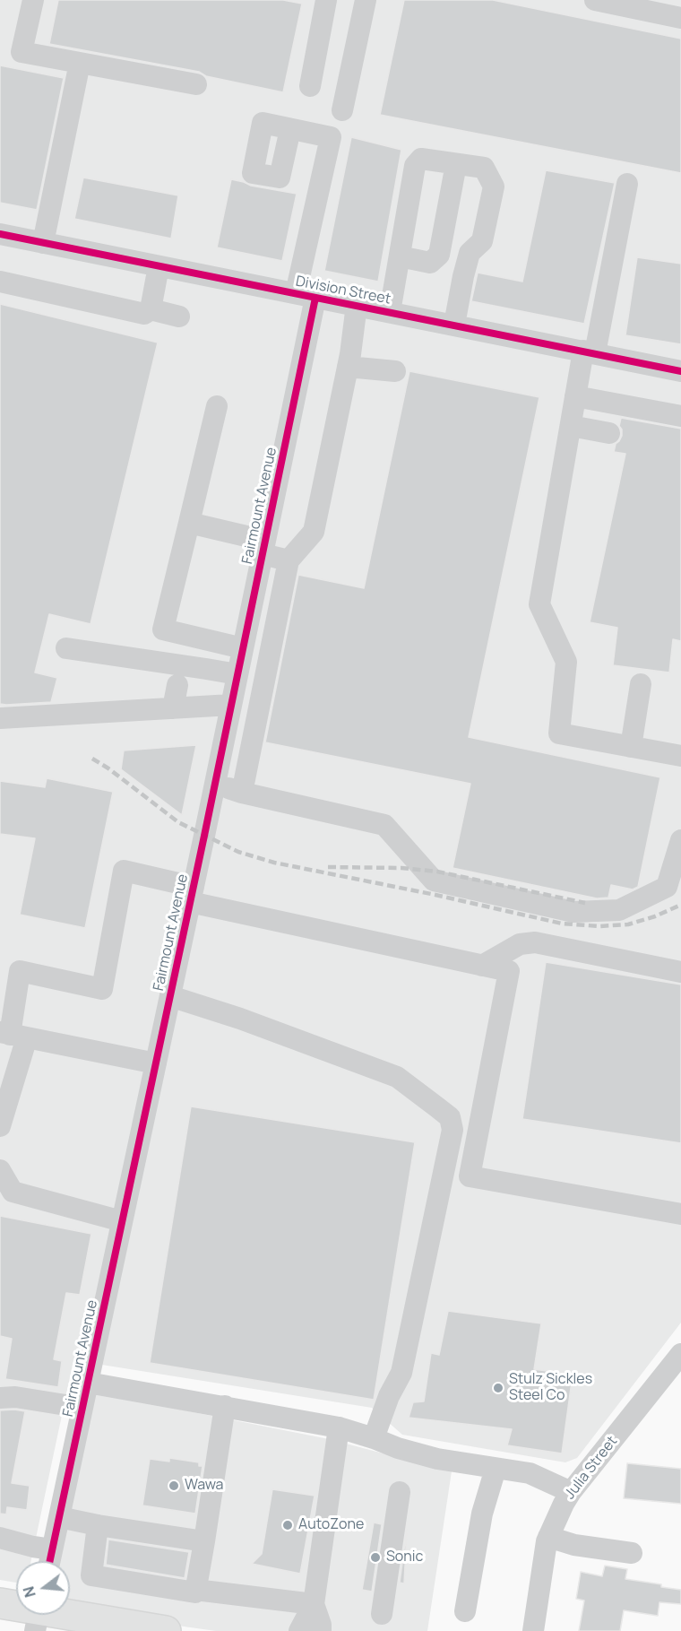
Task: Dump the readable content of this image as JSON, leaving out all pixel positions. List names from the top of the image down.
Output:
{
  "streets": {
    "street": ["Division Street", "Fairmount Avenue", "Julia Street"]
  },
  "crossings": [
    ["Division Street", "Fairmount Avenue"]
  ],
  "places": [
    "Stulz Sickles Steel Co",
    "Wawa",
    "AutoZone",
    "Sonic"
  ],
  "north": "left"
}
